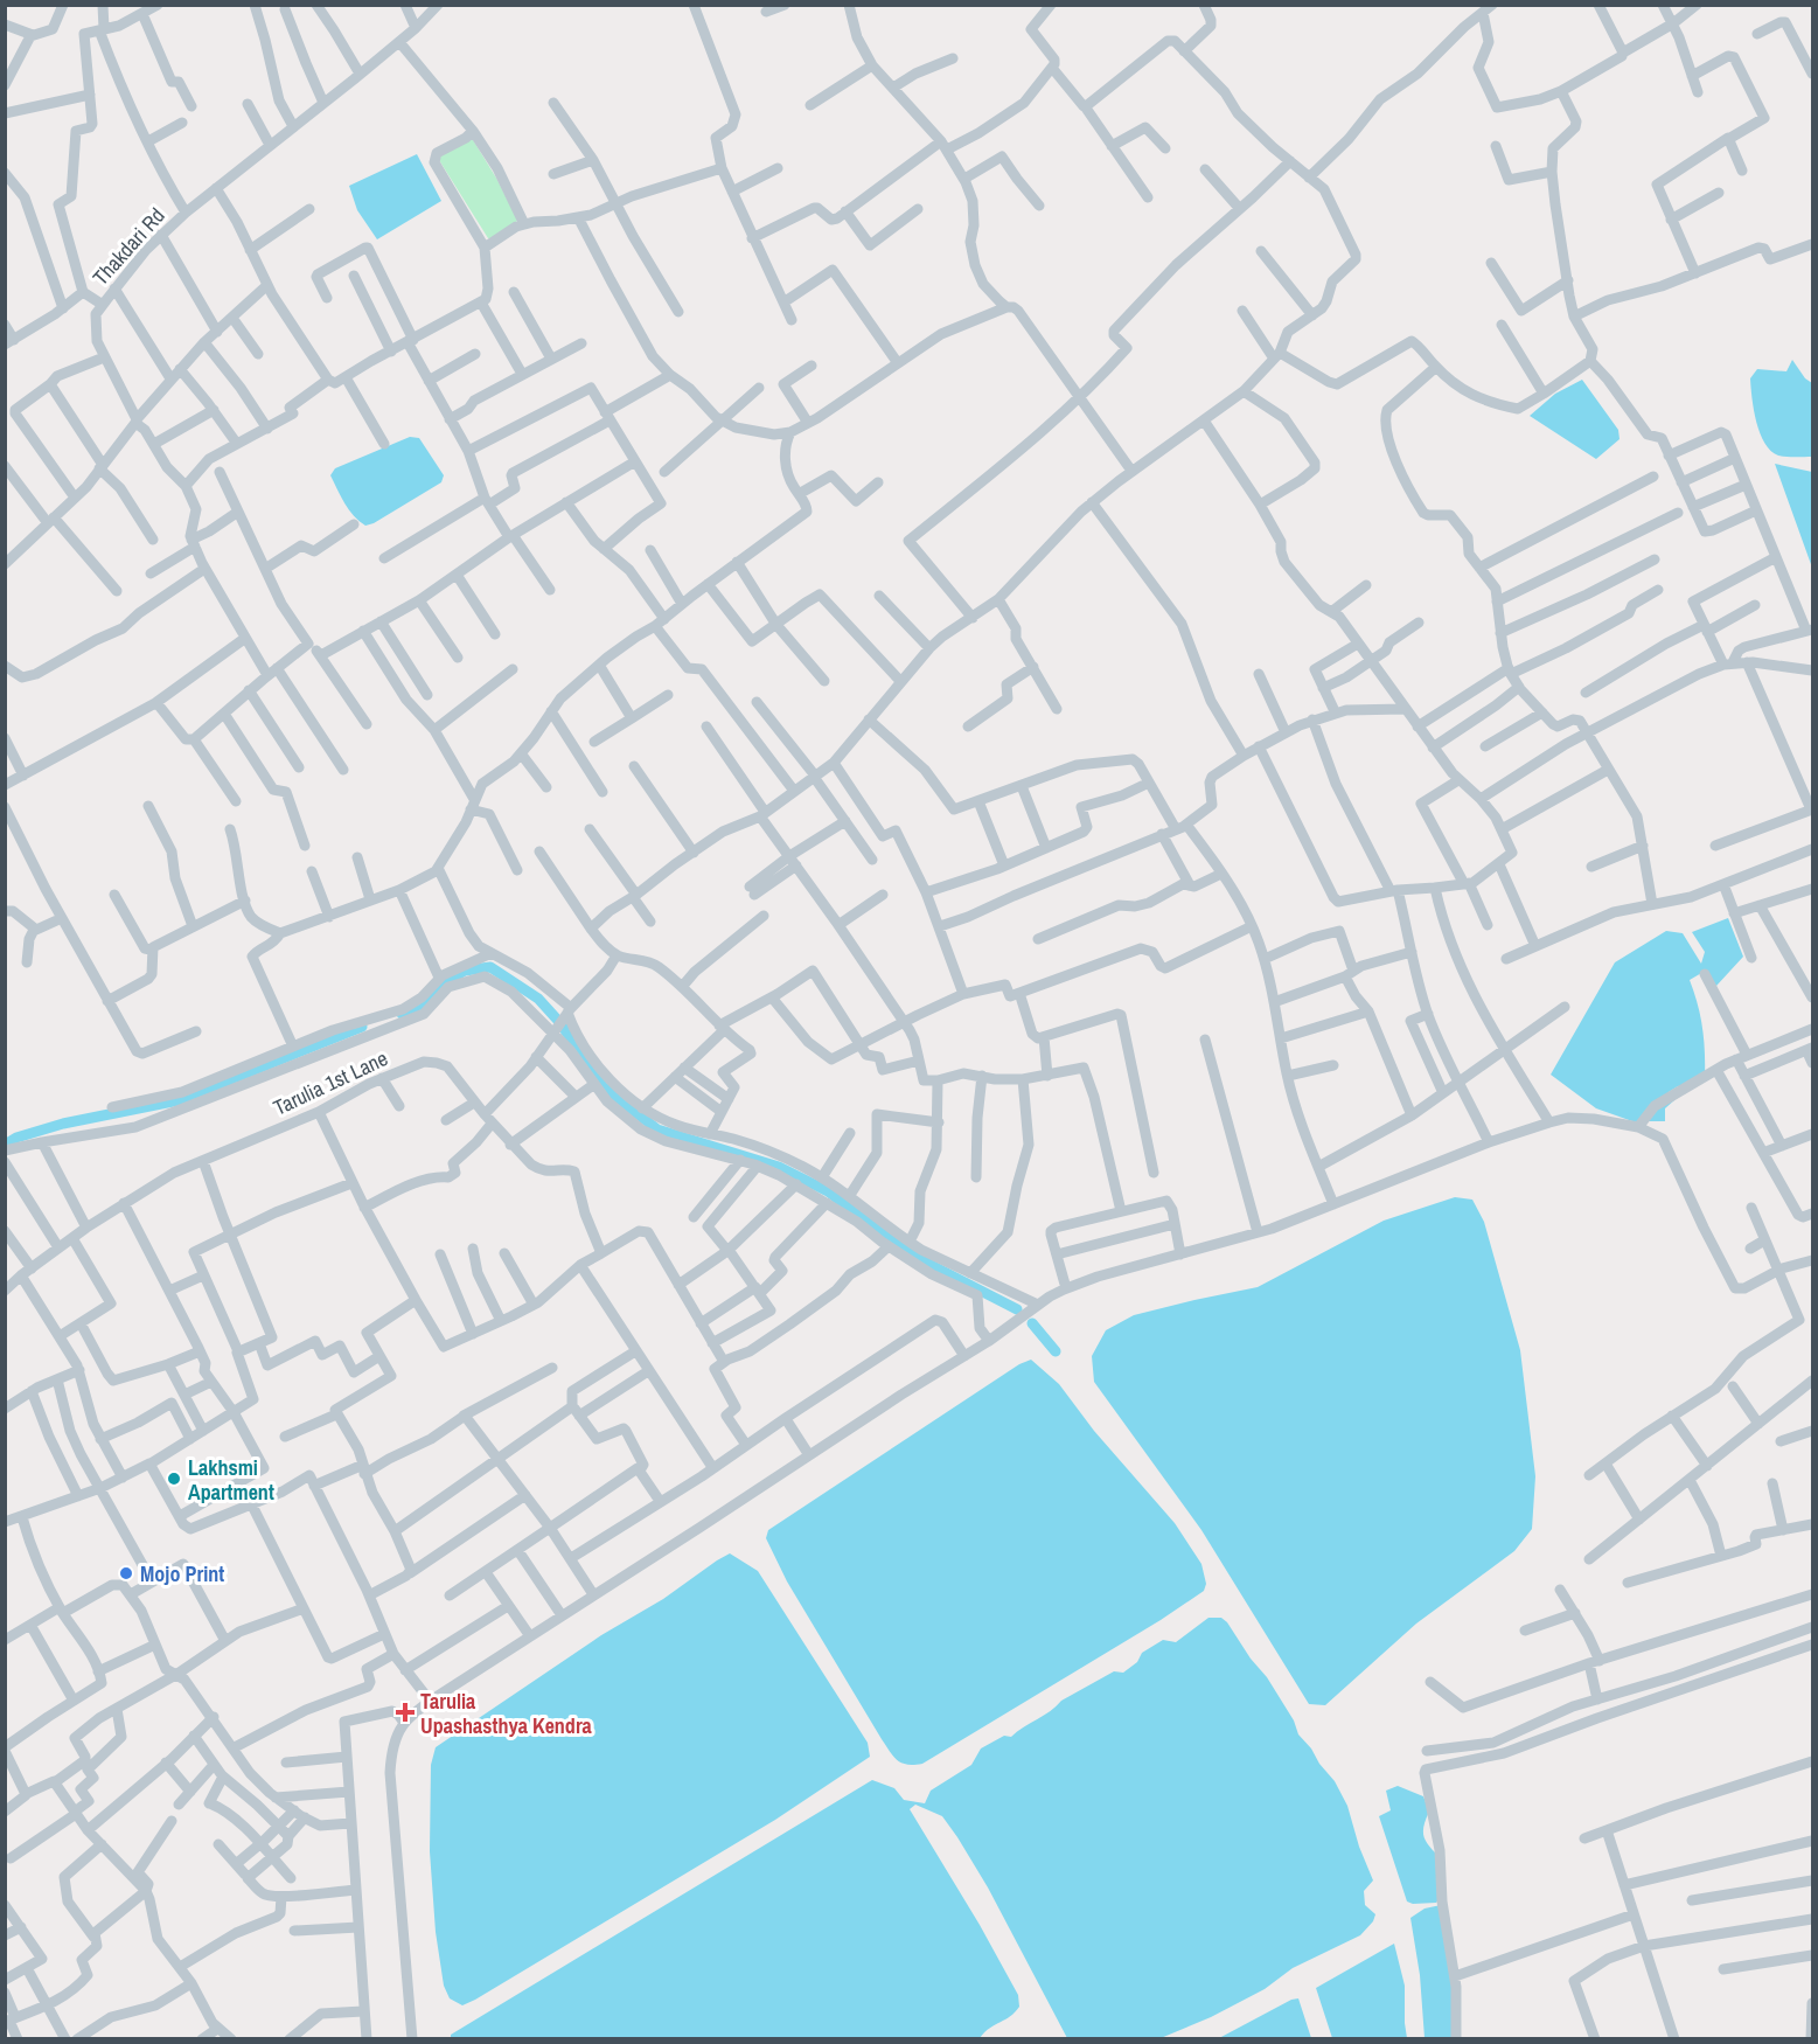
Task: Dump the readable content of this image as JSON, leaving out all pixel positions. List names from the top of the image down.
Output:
{
  "streets": {
    "street": ["Thakdari Rd", "Tarulia 1st Lane"]
  },
  "places": {
    "other": ["Lakhsmi Apartment", "Mojo Print"],
    "health": ["Tarulia Upashasthya Kendra"]
  }
}
